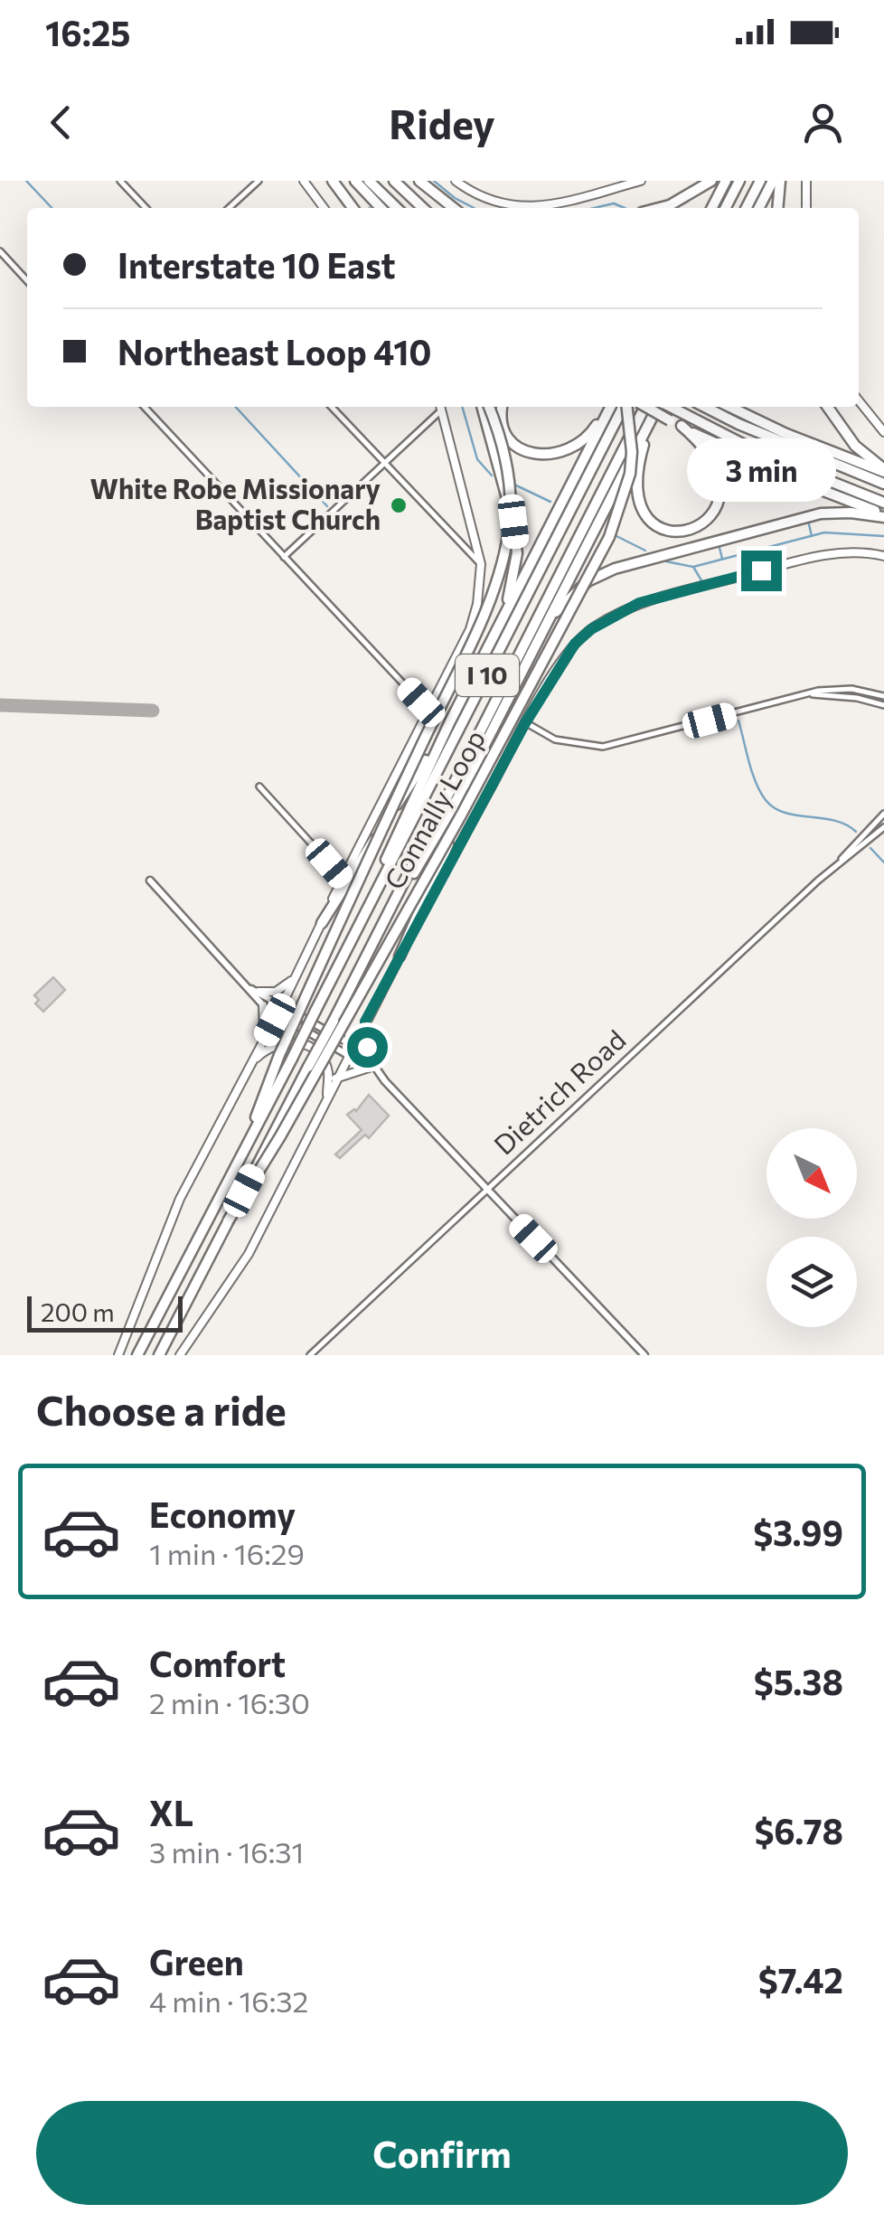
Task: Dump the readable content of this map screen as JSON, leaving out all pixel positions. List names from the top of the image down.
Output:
{
  "streets": {
    "highway": ["I 10", "Connally Loop"],
    "street": ["Dietrich Road"]
  },
  "crossings": [
    ["I 10", "Connally Loop"]
  ],
  "places": ["White Robe Missionary Baptist Church"],
  "scale_bar": "200 m",
  "north": "bottom right",
  "page": {
    "status": "16:25",
    "header": "Ridey",
    "banner": ["Interstate 10 East", "Northeast Loop 410"],
    "bubble": "3 min",
    "scale": "200 m",
    "heading": "Choose a ride",
    "list": [
      {
        "name": "Economy",
        "note": "1 min · 16:29",
        "value": "$3.99"
      },
      {
        "name": "Comfort",
        "note": "2 min · 16:30",
        "value": "$5.38"
      },
      {
        "name": "XL",
        "note": "3 min · 16:31",
        "value": "$6.78"
      },
      {
        "name": "Green",
        "note": "4 min · 16:32",
        "value": "$7.42"
      }
    ],
    "buttons": "Confirm"
  }
}
